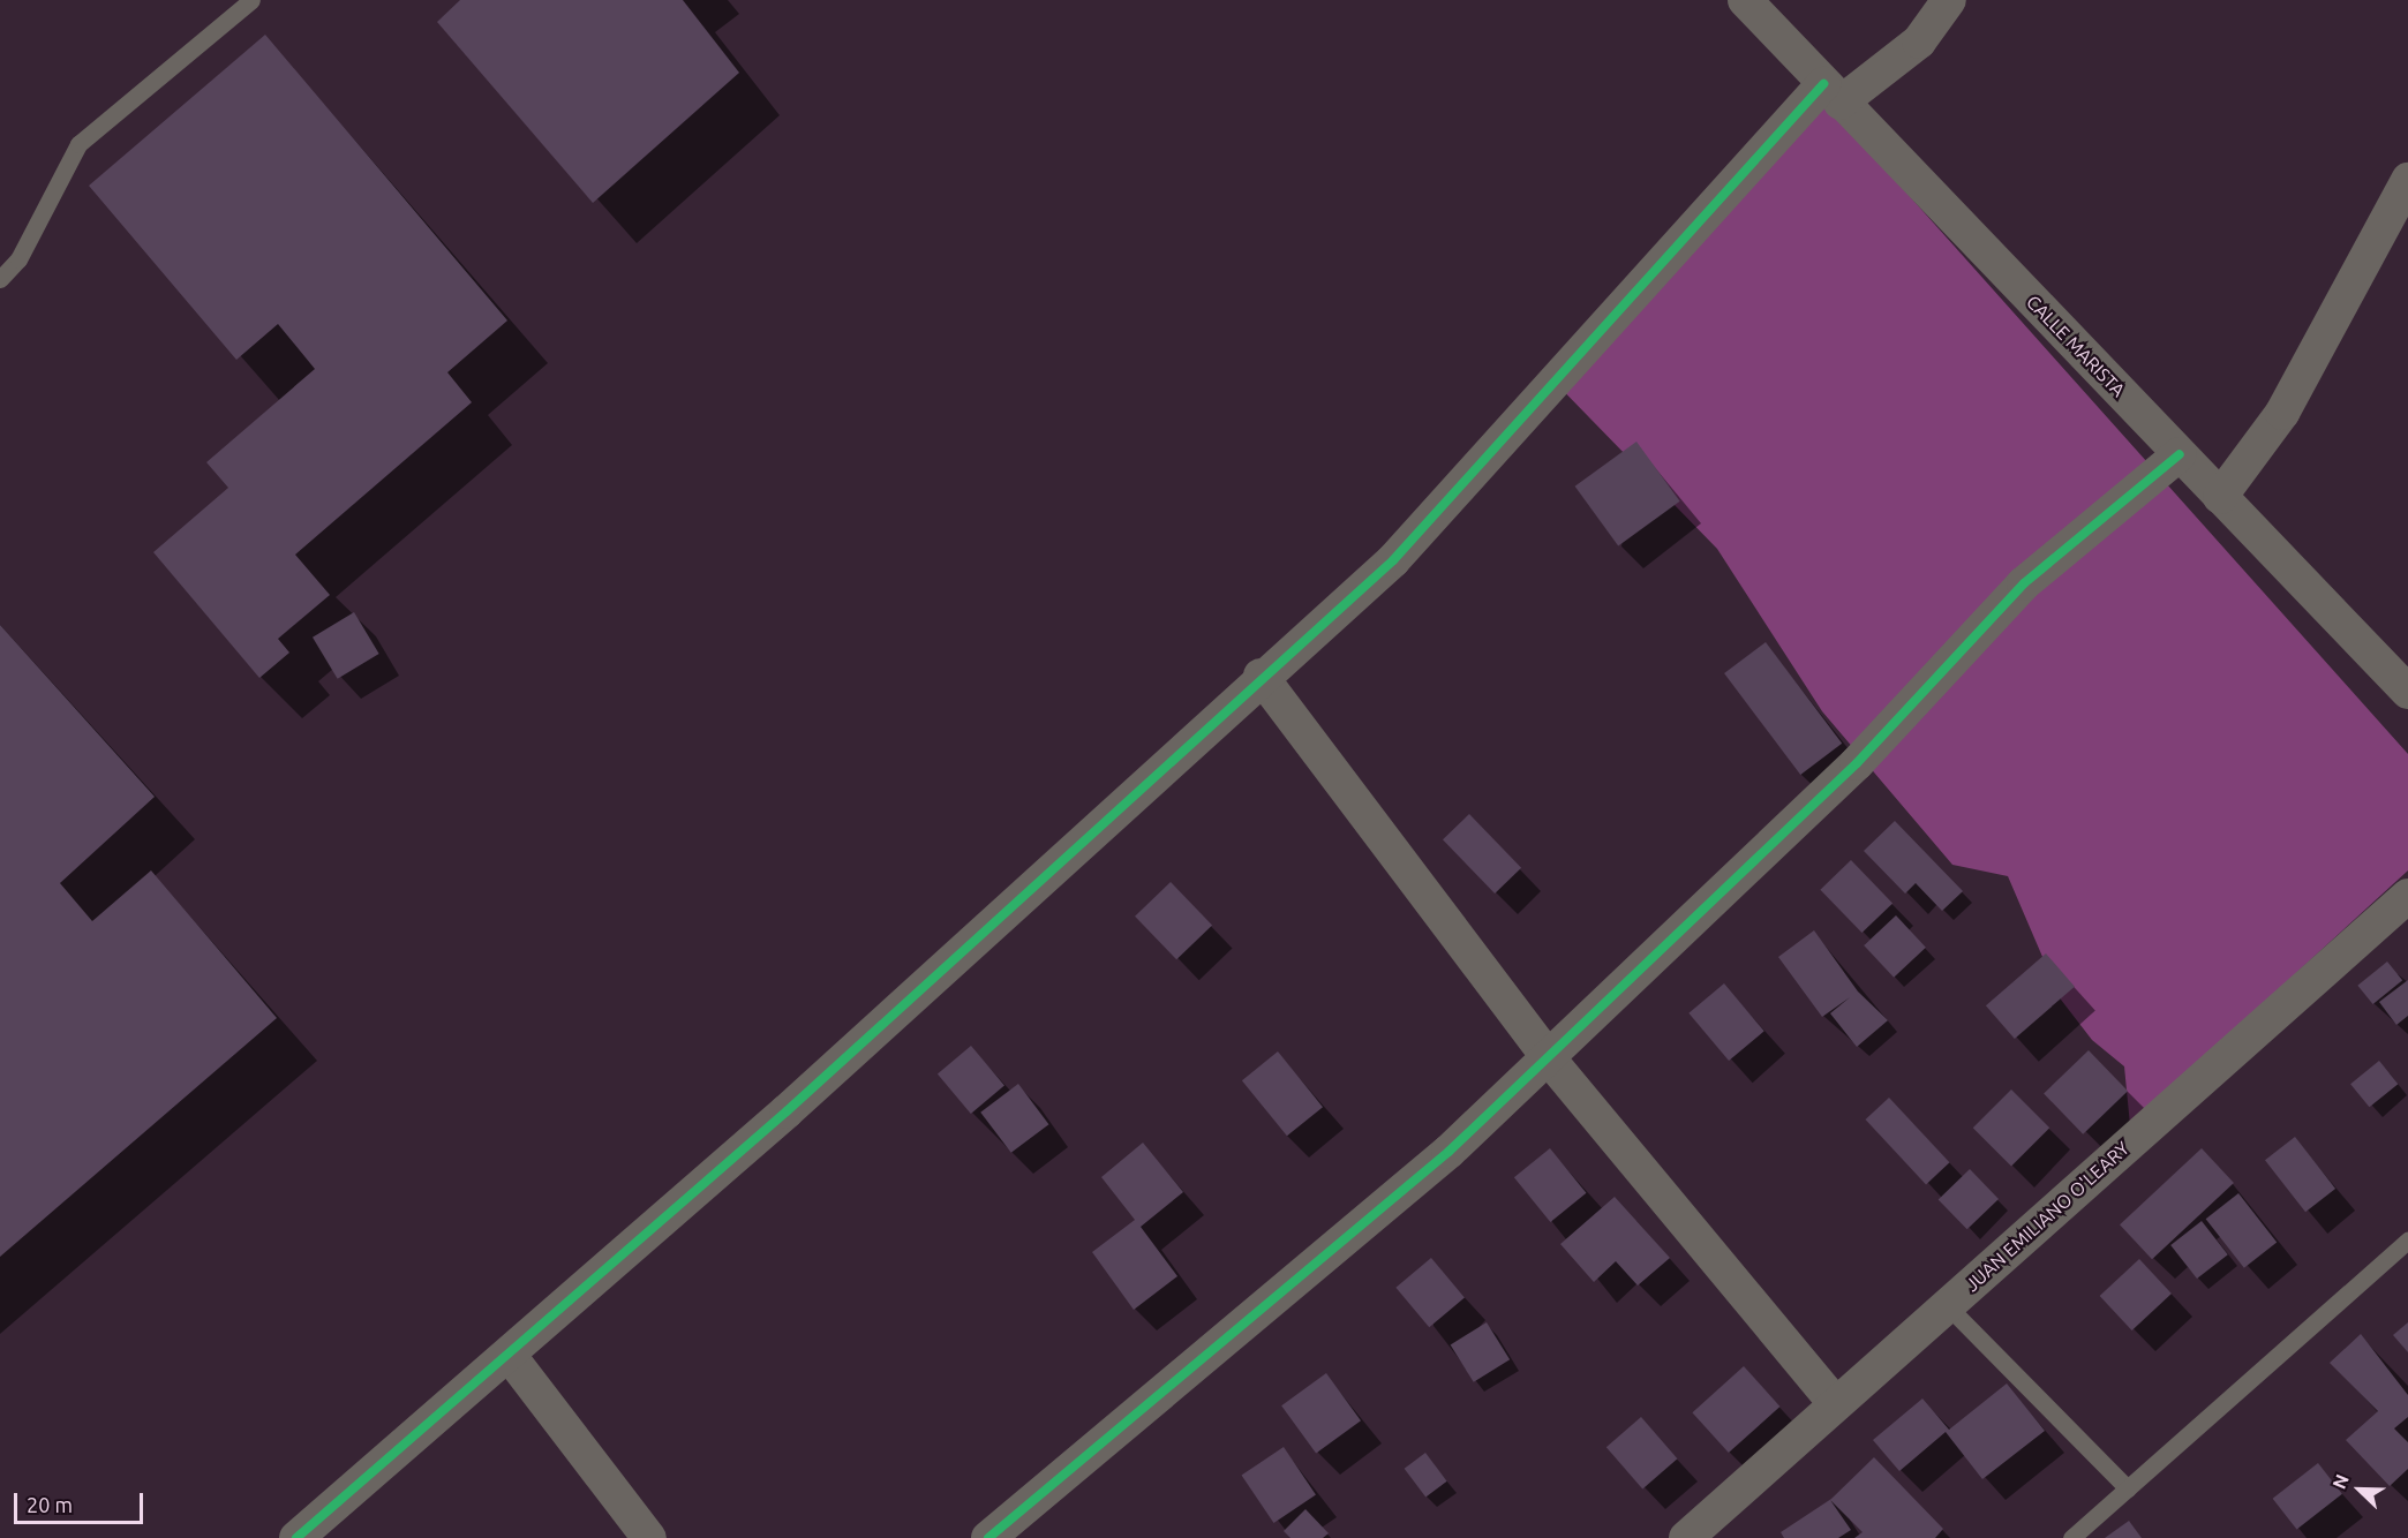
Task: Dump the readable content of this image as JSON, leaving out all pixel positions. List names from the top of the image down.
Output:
{
  "streets": {
    "street": ["CALLE MARISTA", "JUAN EMILIANO O'LEARY"]
  },
  "scale_bar": "20 m",
  "north": "top left"
}
